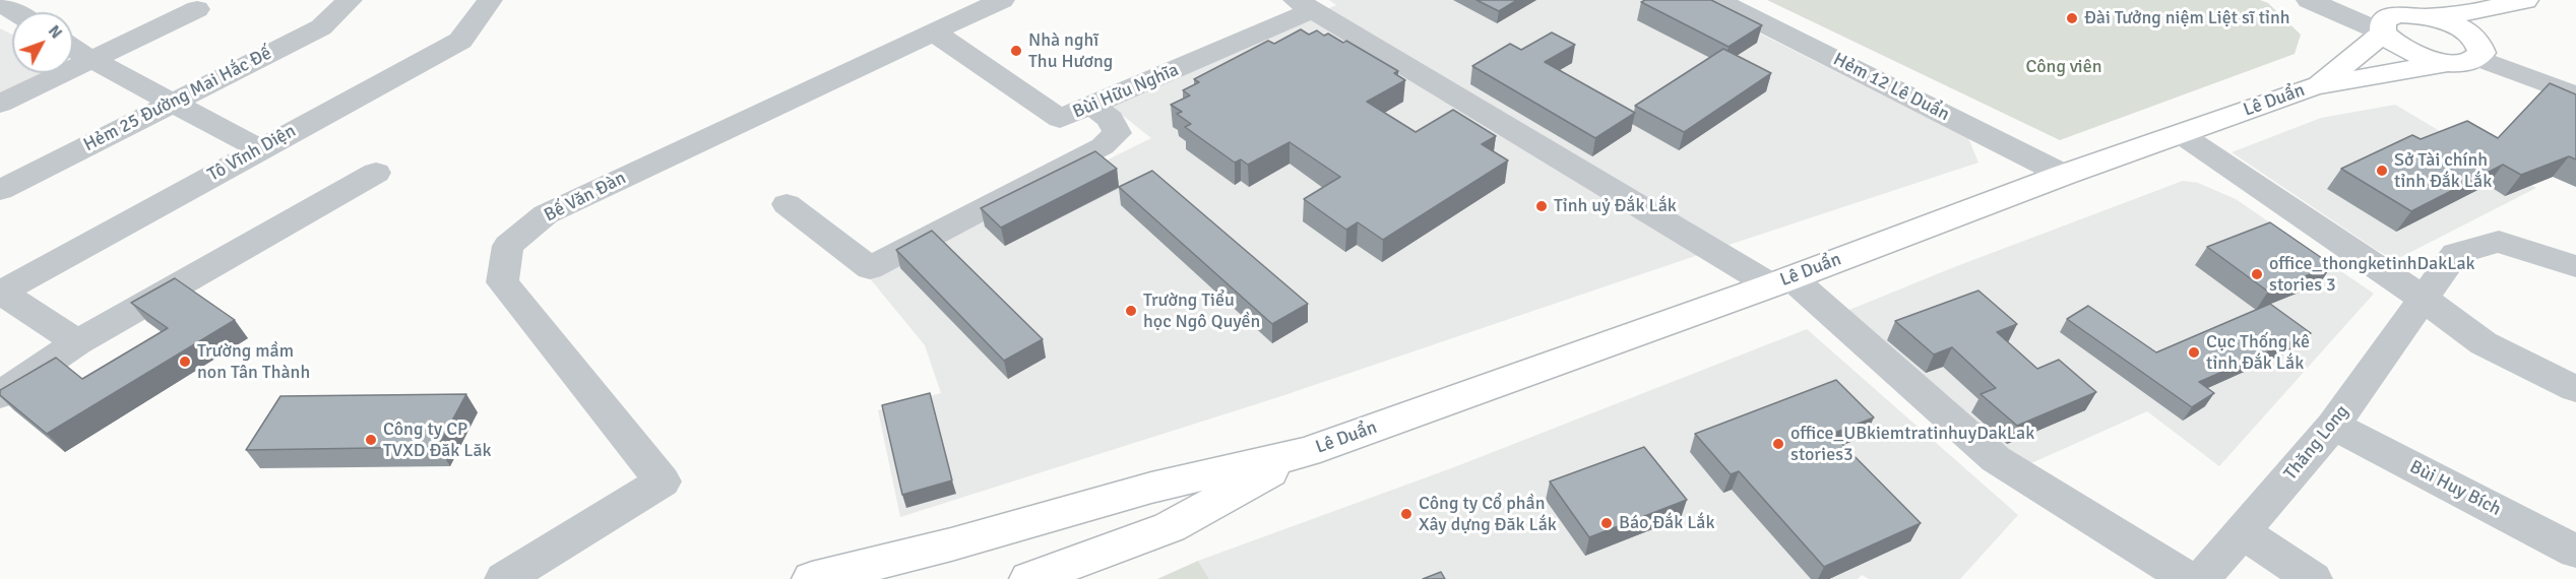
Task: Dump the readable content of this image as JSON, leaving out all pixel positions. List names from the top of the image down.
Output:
{
  "streets": {
    "main road": ["Lê Duẩn"],
    "street": [
      "Hẻm 12 Lê Duẩn",
      "Bùi Hữu Nghĩa",
      "Hẻm 25 Đường Mai Hắc Đế",
      "Tô Vĩnh Diện",
      "Bế Văn Đàn",
      "Thăng Long",
      "Bùi Huy Bích"
    ]
  },
  "crossings": [
    ["Hẻm 12 Lê Duẩn", "Lê Duẩn"],
    ["Bùi Hữu Nghĩa", "Bế Văn Đàn"],
    ["Thăng Long", "Bùi Huy Bích"]
  ],
  "parks": ["Công viên"],
  "places": [
    "Đài Tưởng niệm Liệt sĩ tỉnh",
    "Nhà nghĩ Thu Hương",
    "Sở Tài chính tỉnh Đắk Lắk",
    "Tỉnh uỷ Đắk Lắk",
    "office_thongketinhDakLak stories 3",
    "Trường Tiểu học Ngô Quyền",
    "Cục Thống kê tỉnh Đắk Lắk",
    "Trường mầm non Tân Thành",
    "Công ty CP TVXD Đăk Lăk",
    "office_UBkiemtratinhuyDakLak stories3",
    "Công ty Cổ phần Xây dựng Đăk Lắk",
    "Báo Đắk Lắk"
  ],
  "north": "top right"
}
